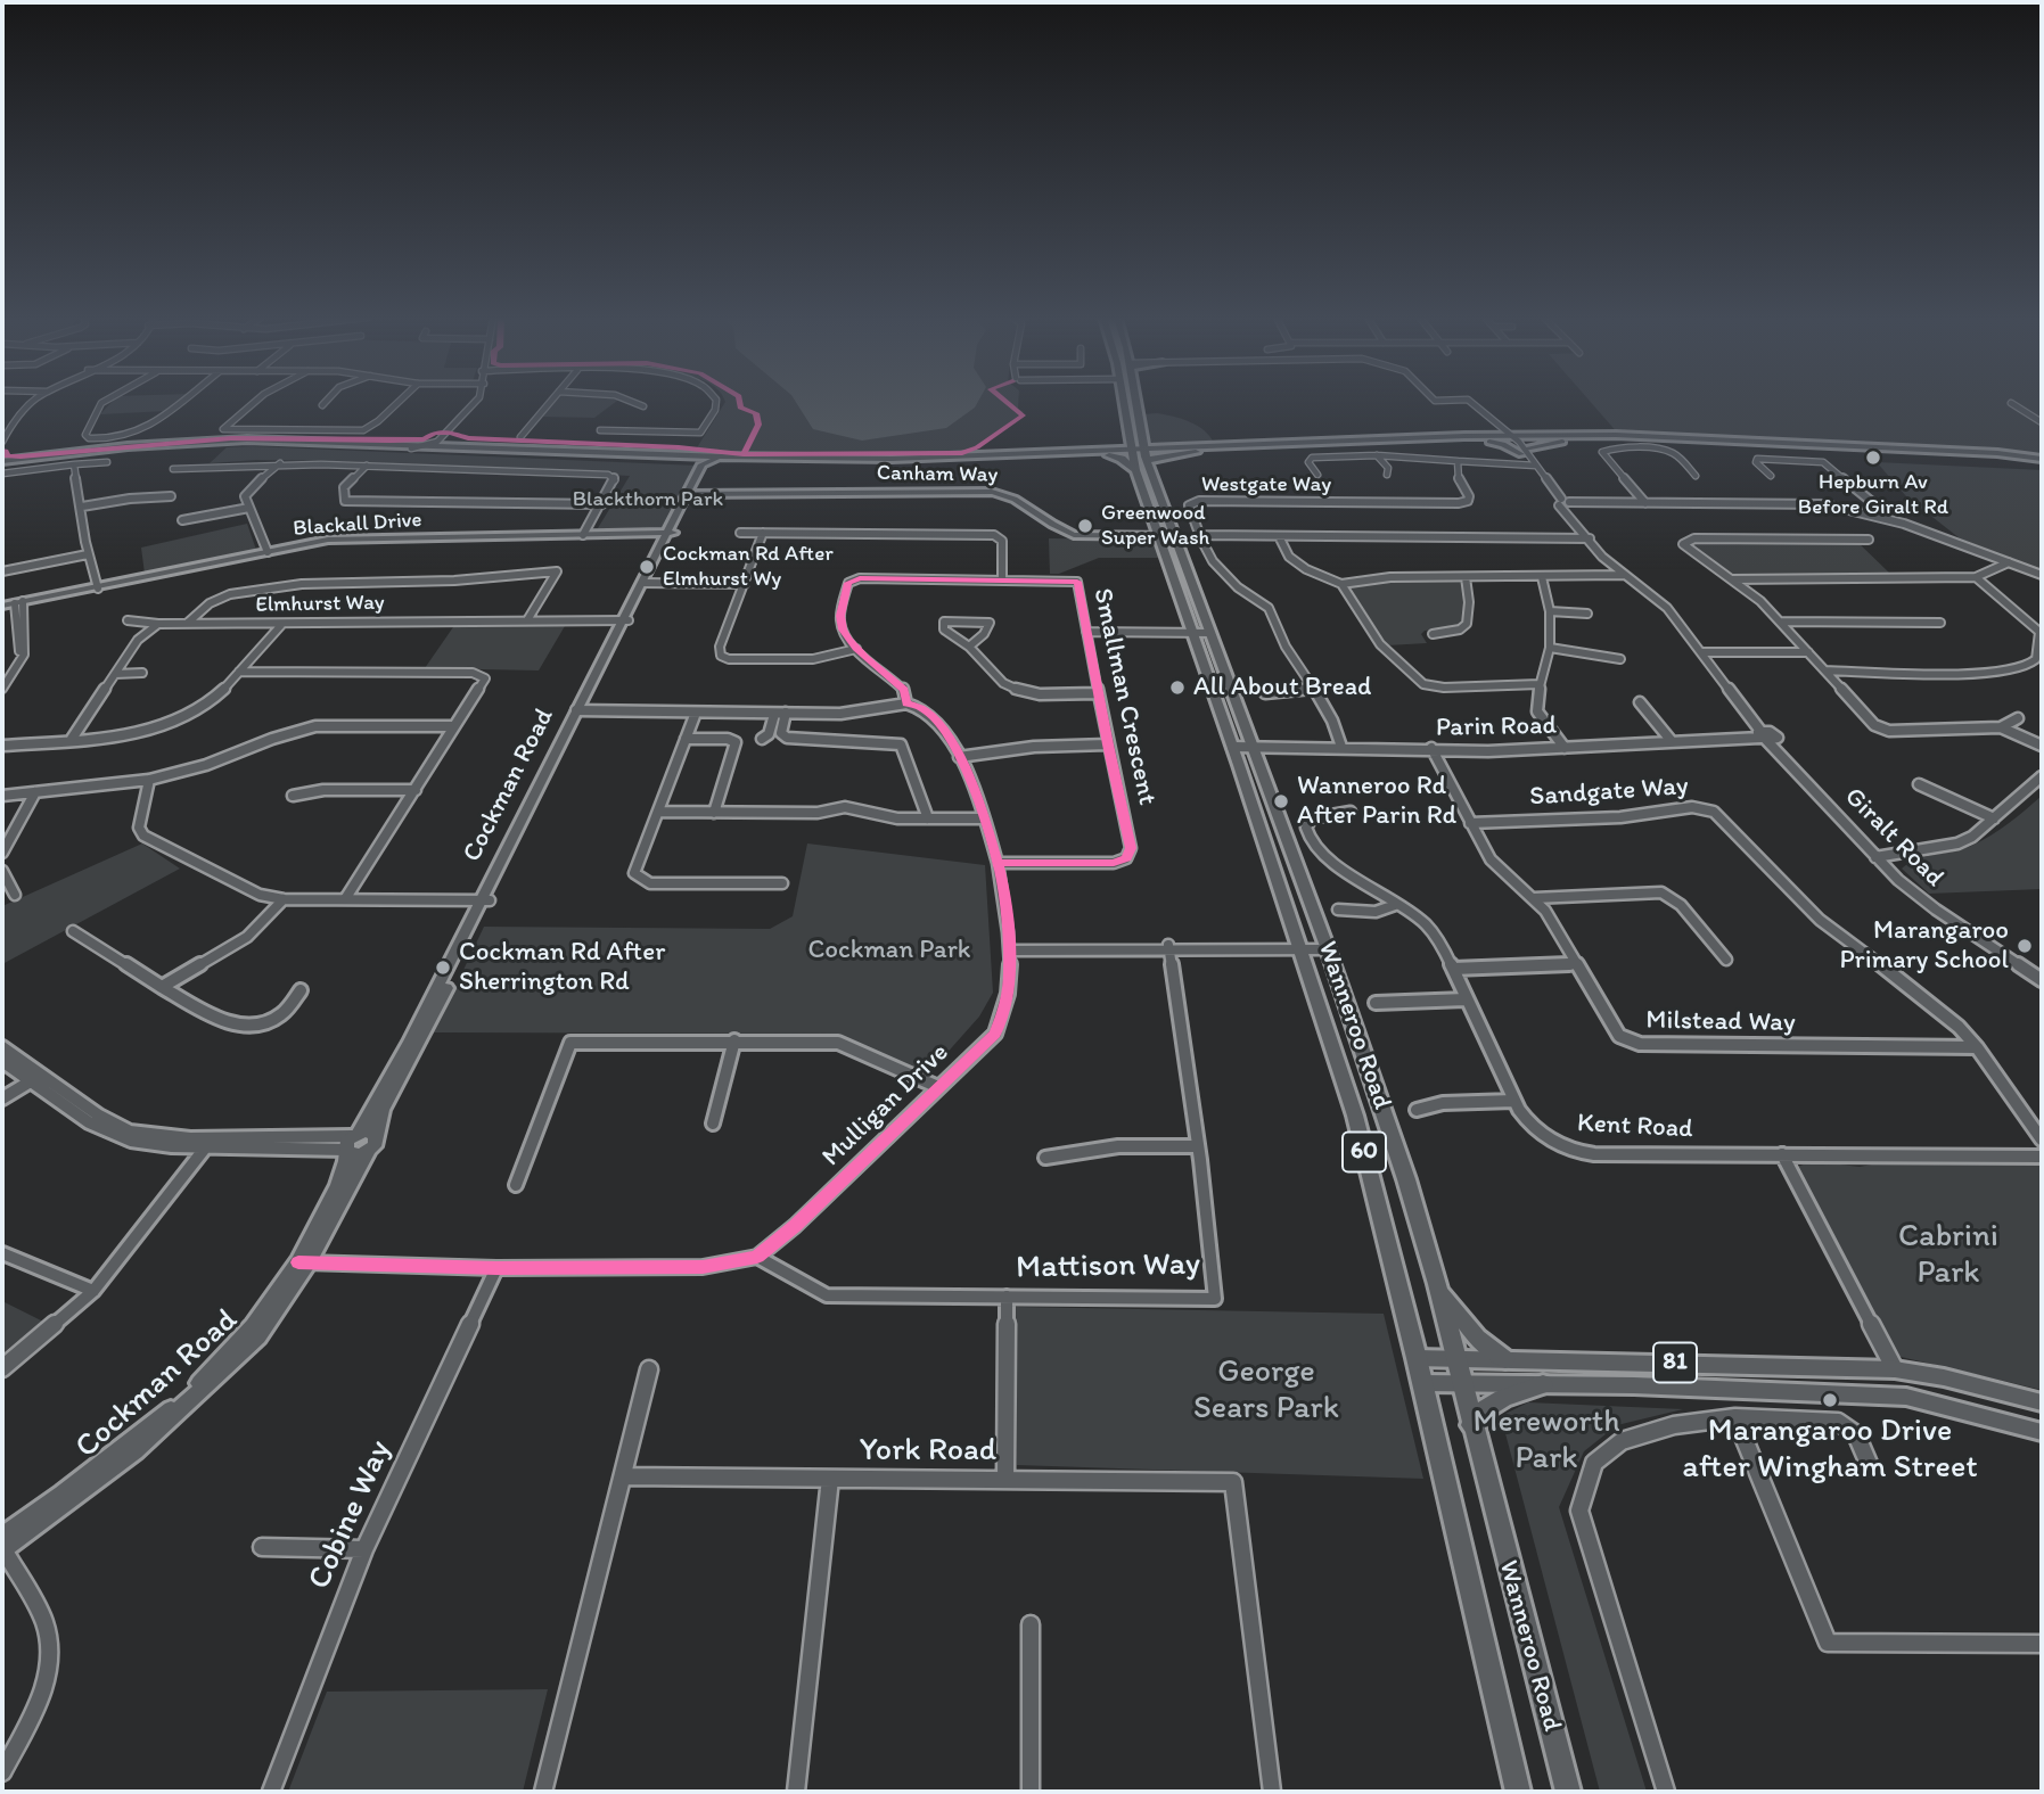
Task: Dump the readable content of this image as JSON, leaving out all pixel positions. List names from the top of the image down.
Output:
{
  "streets": {
    "highway": ["Wanneroo Road", "60"],
    "main road": [
      "Canham Way",
      "Blackall Drive",
      "Cockman Road",
      "81"
    ],
    "street": [
      "Westgate Way",
      "Elmhurst Way",
      "Smallman Crescent",
      "Parin Road",
      "Sandgate Way",
      "Giralt Road",
      "Milstead Way",
      "Mulligan Drive",
      "Kent Road",
      "Mattison Way",
      "York Road",
      "Cobine Way"
    ]
  },
  "crossings": [
    ["Canham Way", "Cockman Road"],
    ["Canham Way", "Wanneroo Road"],
    ["Westgate Way", "Parin Road"],
    ["Blackall Drive", "Cockman Road"],
    ["Elmhurst Way", "Cockman Road"],
    ["Smallman Crescent", "Mulligan Drive"],
    ["Parin Road", "Giralt Road"],
    ["Parin Road", "Milstead Way"],
    ["Parin Road", "Wanneroo Road"],
    ["Cockman Road", "Mulligan Drive"],
    ["Sandgate Way", "Milstead Way"],
    ["Wanneroo Road", "81"],
    ["Mulligan Drive", "Mattison Way"],
    ["Mulligan Drive", "Cobine Way"]
  ],
  "parks": [
    "Blackthorn Park",
    "Cockman Park",
    "Cabrini Park",
    "George Sears Park",
    "Mereworth Park"
  ],
  "places": [
    "Hepburn Av Before Giralt Rd",
    "Greenwood Super Wash",
    "Cockman Rd After Elmhurst Wy",
    "All About Bread",
    "Wanneroo Rd After Parin Rd",
    "Marangaroo Primary School",
    "Cockman Rd After Sherrington Rd",
    "Marangaroo Drive after Wingham Street"
  ]
}
